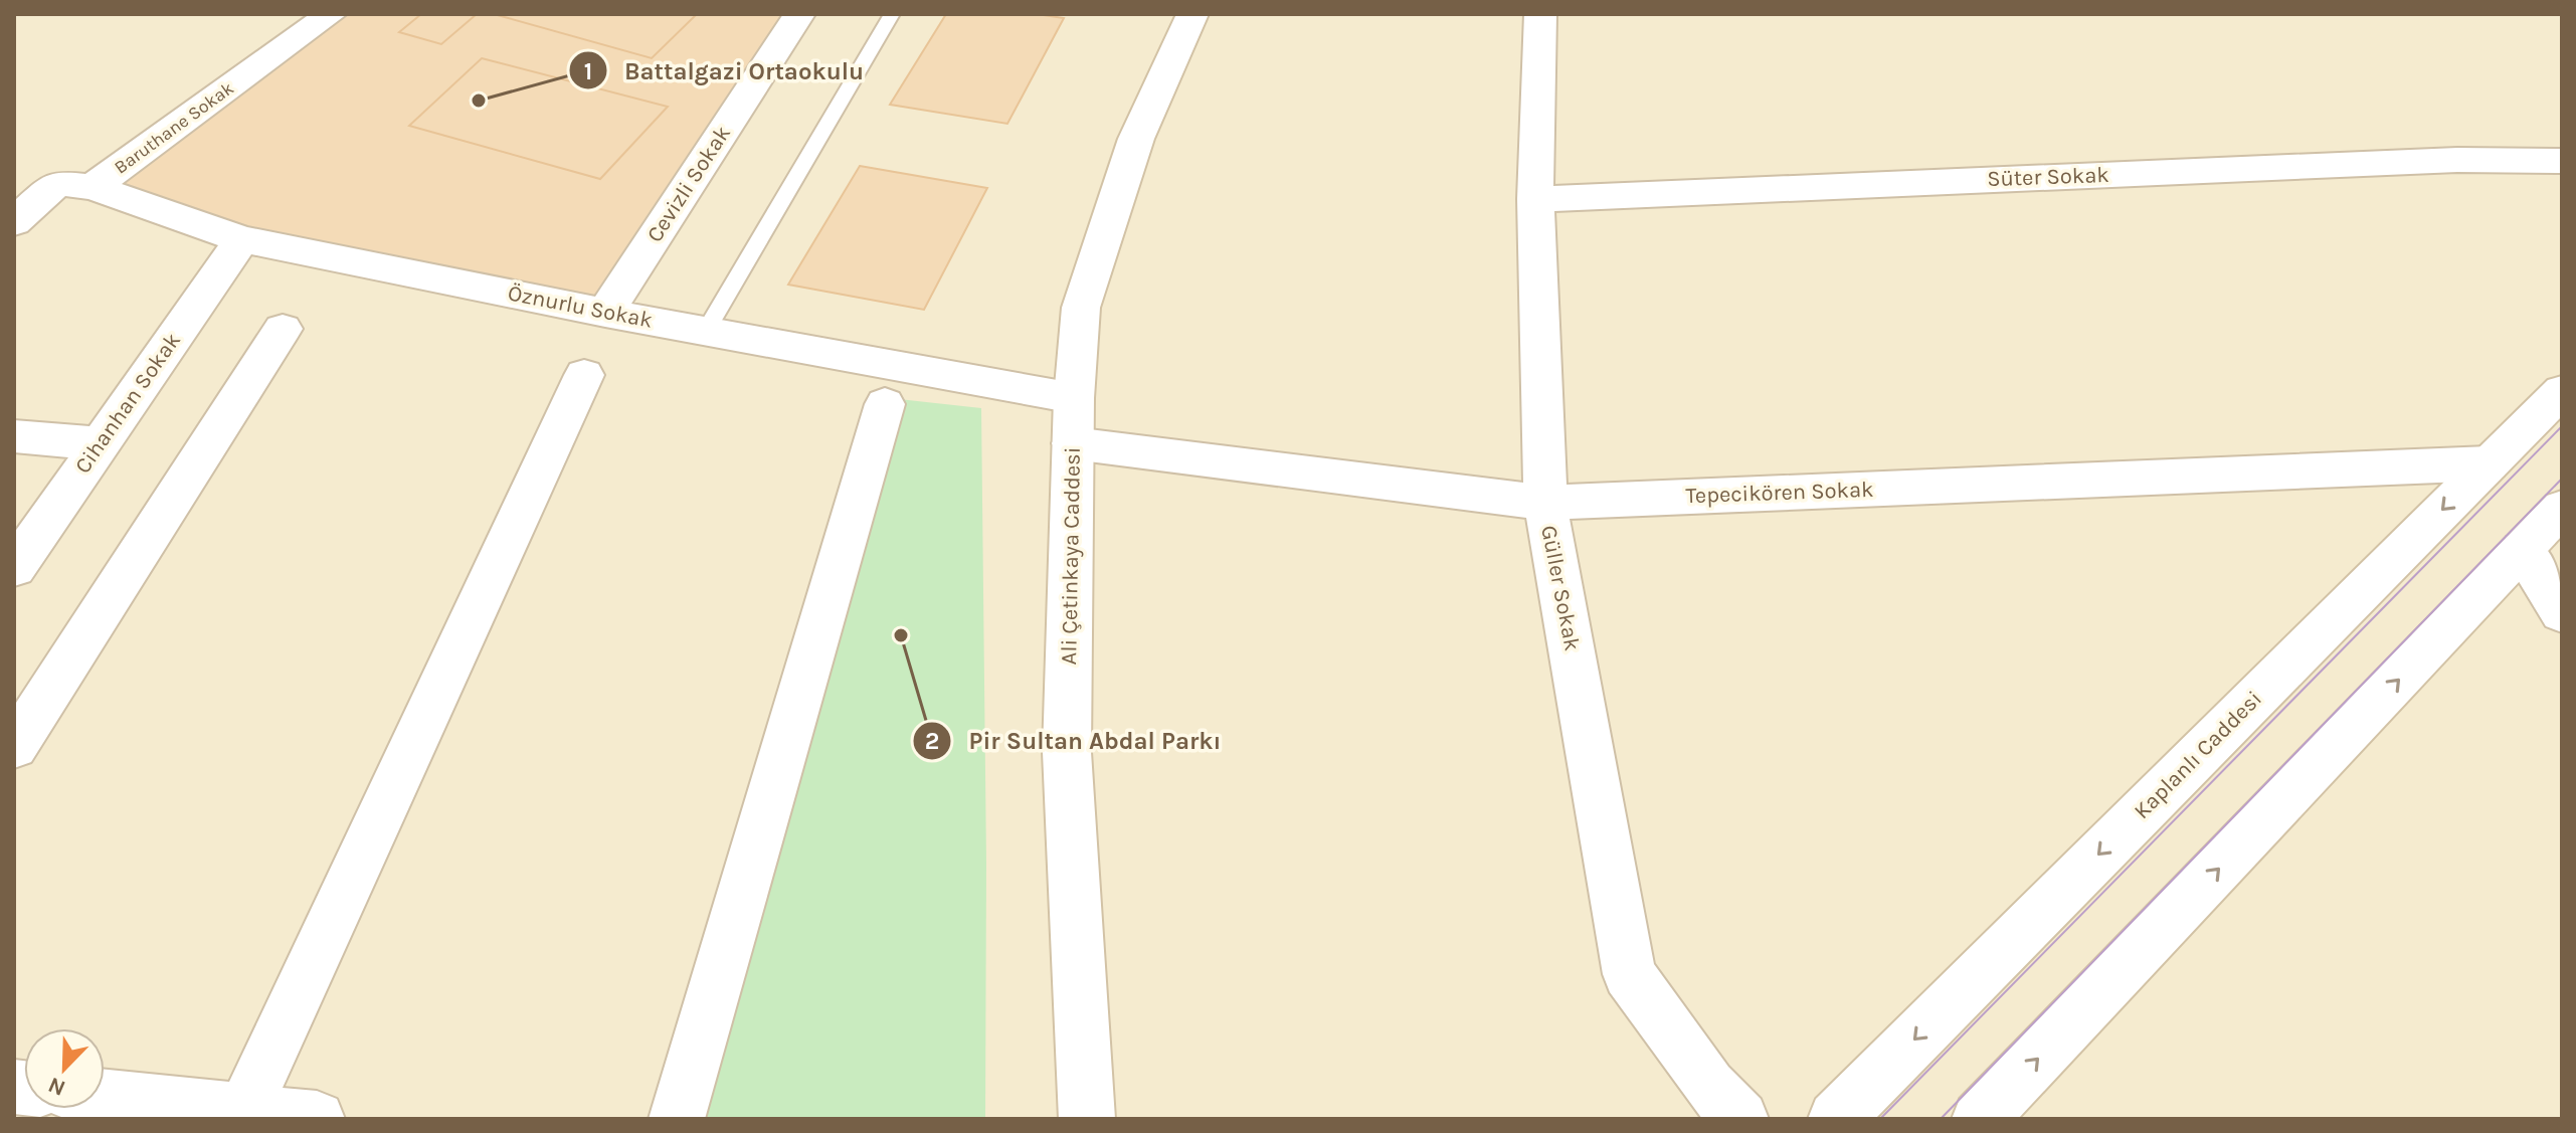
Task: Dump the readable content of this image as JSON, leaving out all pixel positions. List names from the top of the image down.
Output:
{
  "streets": {
    "street": [
      "Baruthane Sokak",
      "Süter Sokak",
      "Cevizli Sokak",
      "Öznurlu Sokak",
      "Cihanhan Sokak",
      "Tepecikören Sokak",
      "Ali Çetinkaya Caddesi",
      "Güller Sokak",
      "Kaplanlı Caddesi"
    ]
  },
  "crossings": [
    ["Baruthane Sokak", "Öznurlu Sokak"],
    ["Süter Sokak", "Güller Sokak"],
    ["Cevizli Sokak", "Öznurlu Sokak"],
    ["Öznurlu Sokak", "Cihanhan Sokak"],
    ["Öznurlu Sokak", "Ali Çetinkaya Caddesi"],
    ["Tepecikören Sokak", "Ali Çetinkaya Caddesi"],
    ["Tepecikören Sokak", "Güller Sokak"],
    ["Tepecikören Sokak", "Kaplanlı Caddesi"]
  ],
  "places": ["Battalgazi Ortaokulu", "Pir Sultan Abdal Parkı"],
  "north": "bottom left"
}
